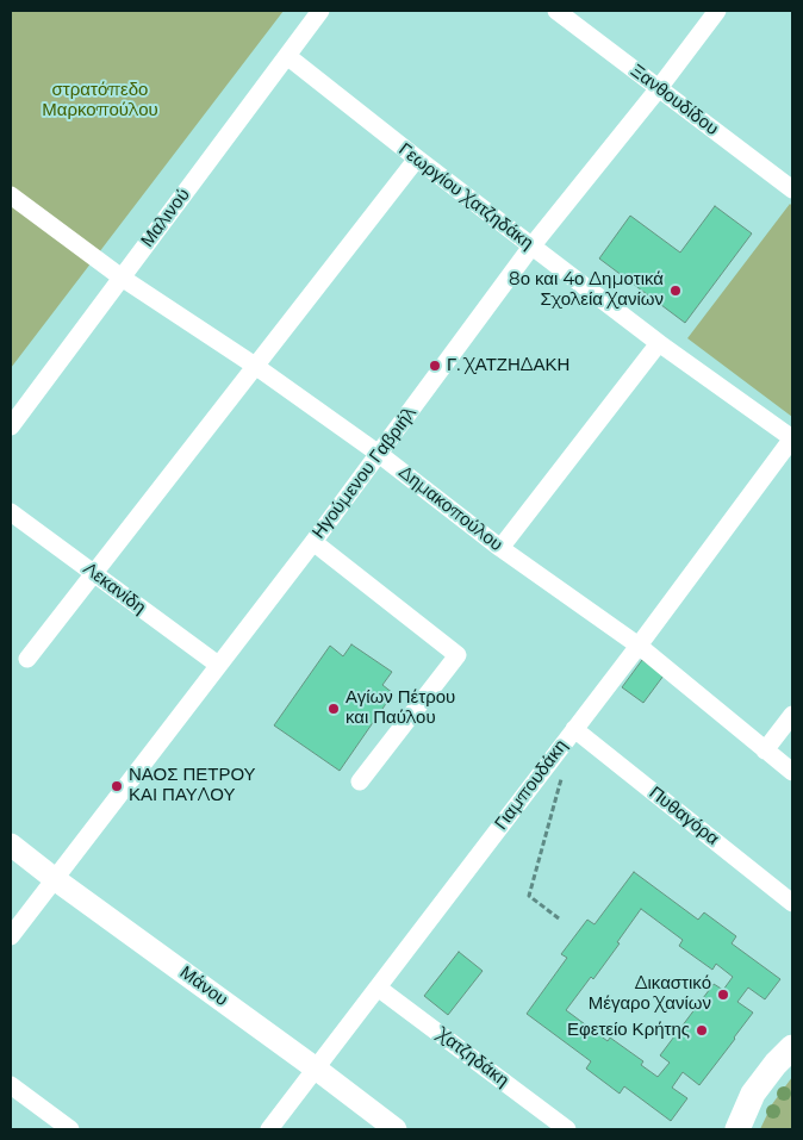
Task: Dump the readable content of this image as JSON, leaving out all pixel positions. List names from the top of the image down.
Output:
{
  "streets": {
    "street": [
      "Ξανθουδίδου",
      "Γεωργίου Χατζηδάκη",
      "Μαλινού",
      "Ηγούμενου Γαβριήλ",
      "Δημακοπούλου",
      "Λεκανίδη",
      "Γιαμπουδάκη",
      "Πυθαγόρα",
      "Μάνου",
      "Χατζηδάκη"
    ]
  },
  "crossings": [
    ["Ξανθουδίδου", "Ηγούμενου Γαβριήλ"],
    ["Γεωργίου Χατζηδάκη", "Μαλινού"],
    ["Γεωργίου Χατζηδάκη", "Ηγούμενου Γαβριήλ"],
    ["Γεωργίου Χατζηδάκη", "Γιαμπουδάκη"],
    ["Μαλινού", "Δημακοπούλου"],
    ["Ηγούμενου Γαβριήλ", "Δημακοπούλου"],
    ["Ηγούμενου Γαβριήλ", "Λεκανίδη"],
    ["Ηγούμενου Γαβριήλ", "Μάνου"],
    ["Δημακοπούλου", "Γιαμπουδάκη"],
    ["Γιαμπουδάκη", "Πυθαγόρα"],
    ["Γιαμπουδάκη", "Μάνου"],
    ["Γιαμπουδάκη", "Χατζηδάκη"]
  ],
  "parks": ["στρατόπεδο Μαρκοπούλου"],
  "places": [
    "8ο και 4ο Δημοτικά Σχολεία Χανίων",
    "Γ. ΧΑΤΖΗΔΑΚΗ",
    "Αγίων Πέτρου και Παύλου",
    "ΝΑΟΣ ΠΕΤΡΟΥ ΚΑΙ ΠΑΥΛΟΥ",
    "Δικαστικό Μέγαρο Χανίων",
    "Εφετείο Κρήτης"
  ]
}
